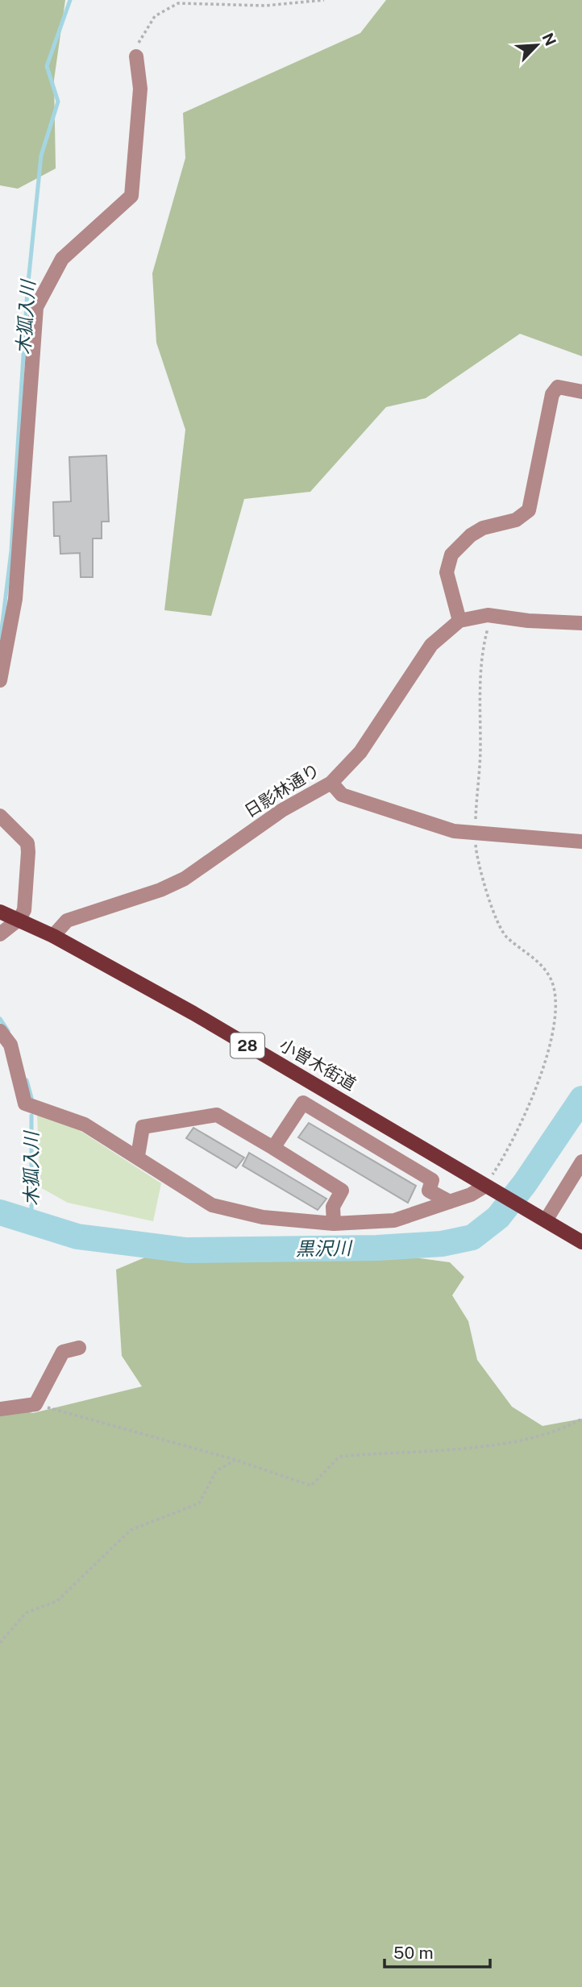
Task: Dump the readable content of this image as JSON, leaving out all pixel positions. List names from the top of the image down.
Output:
{
  "streets": {
    "main road": ["28", "小曽木街道"],
    "street": ["日影林通り"]
  },
  "crossings": [
    ["日影林通り", "小曽木街道"]
  ],
  "water": ["木狐入川", "黒沢川"],
  "scale_bar": "50 m",
  "north": "top right"
}
